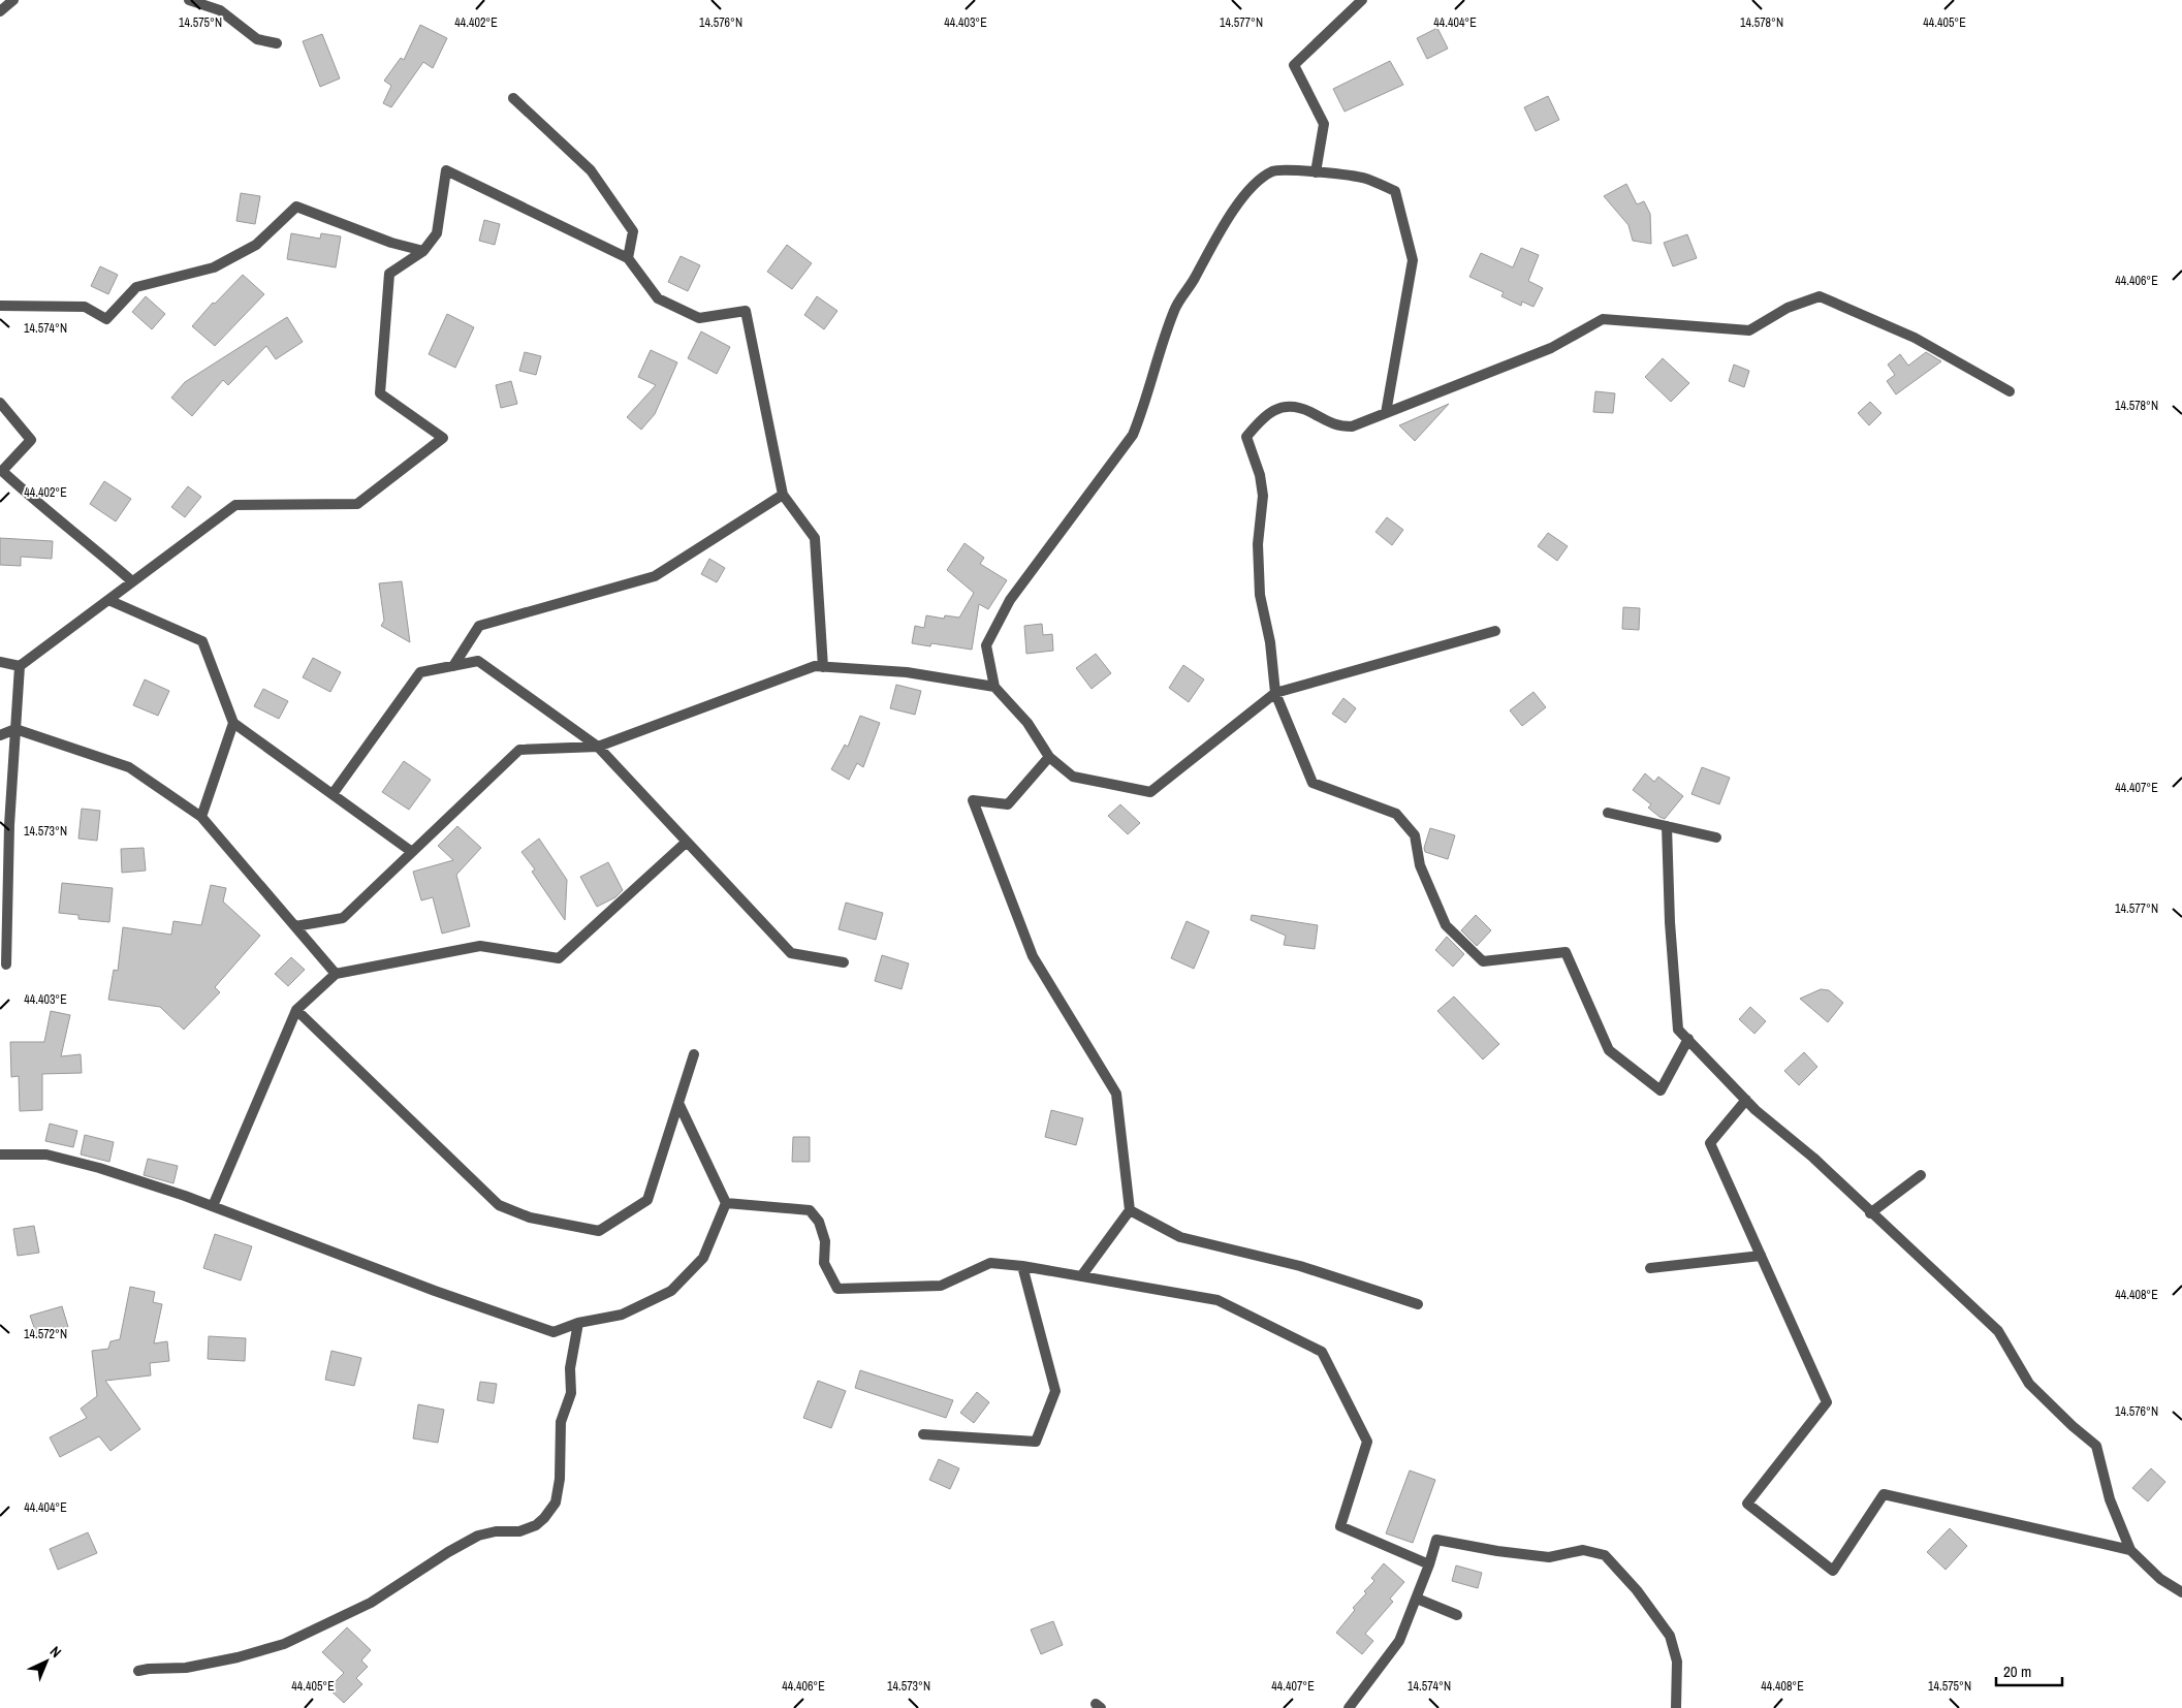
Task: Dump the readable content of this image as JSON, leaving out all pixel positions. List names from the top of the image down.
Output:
{
  "scale_bar": "20 m",
  "north": "top right",
  "coordinates": [
    "14.575°N",
    "14.576°N",
    "14.577°N",
    "14.578°N",
    "44.402°E",
    "44.403°E",
    "44.404°E",
    "44.405°E",
    "44.406°E",
    "14.574°N",
    "44.407°E",
    "14.573°N",
    "44.408°E",
    "14.572°N"
  ]
}
